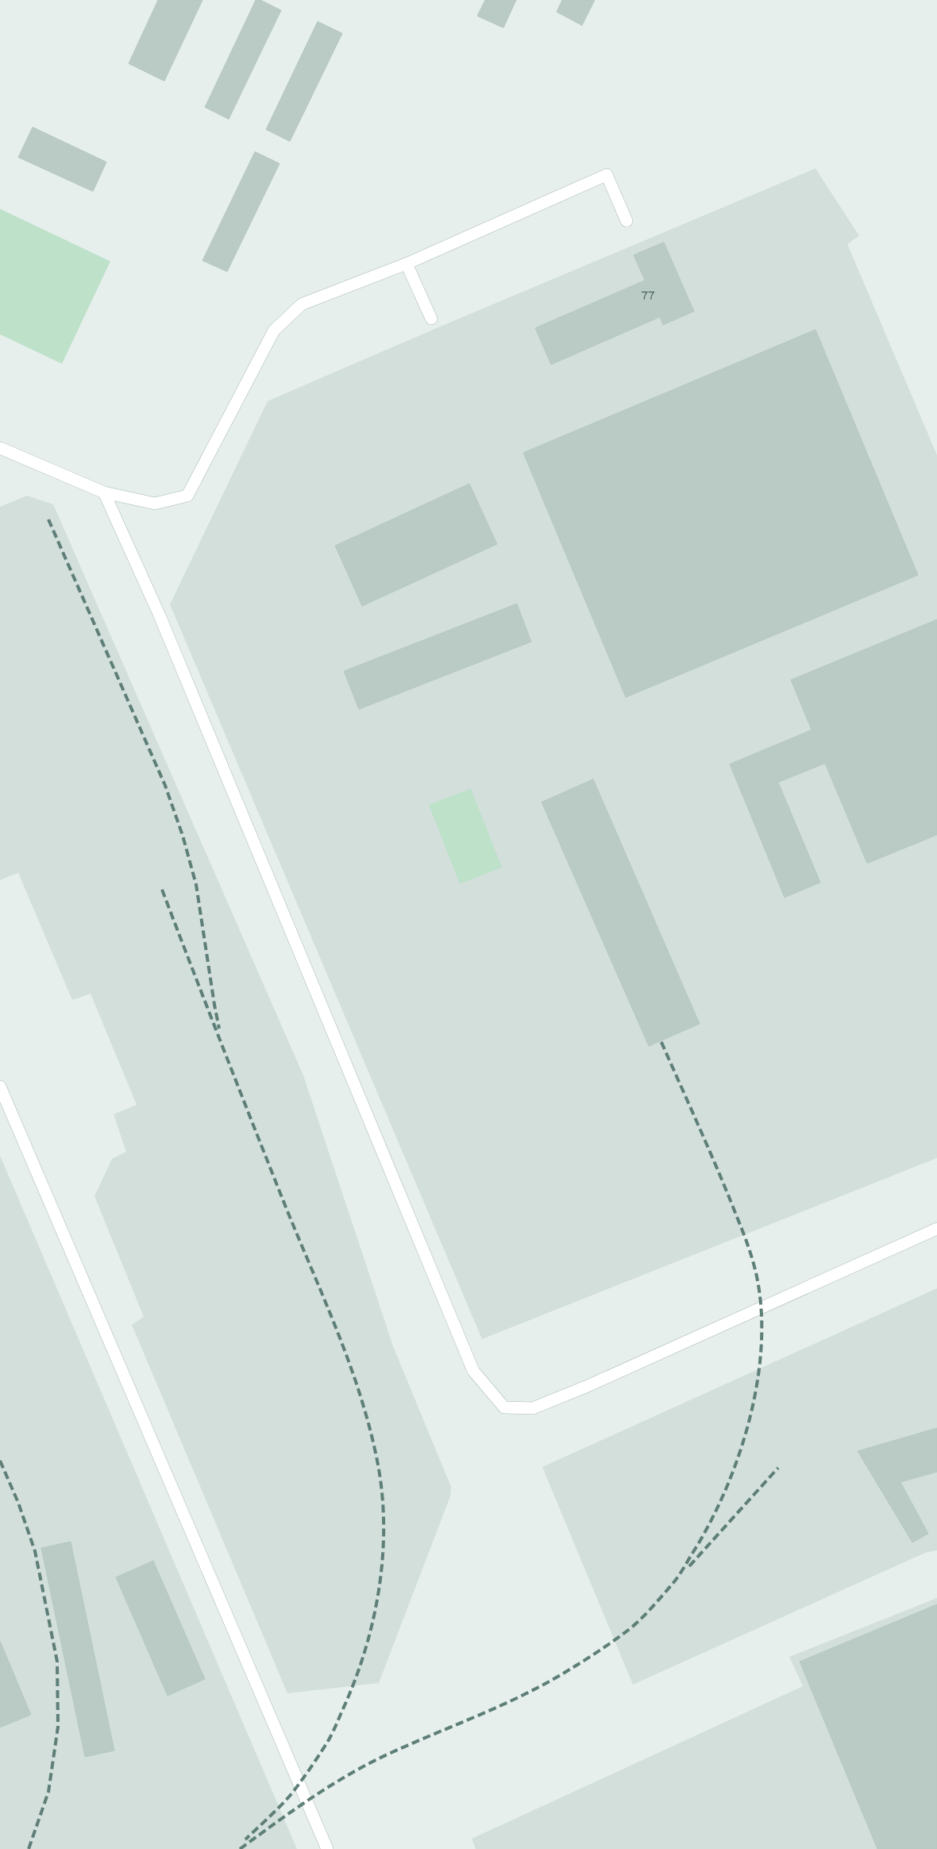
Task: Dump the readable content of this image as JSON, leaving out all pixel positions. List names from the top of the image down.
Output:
{
  "house_numbers": ["77"]
}
